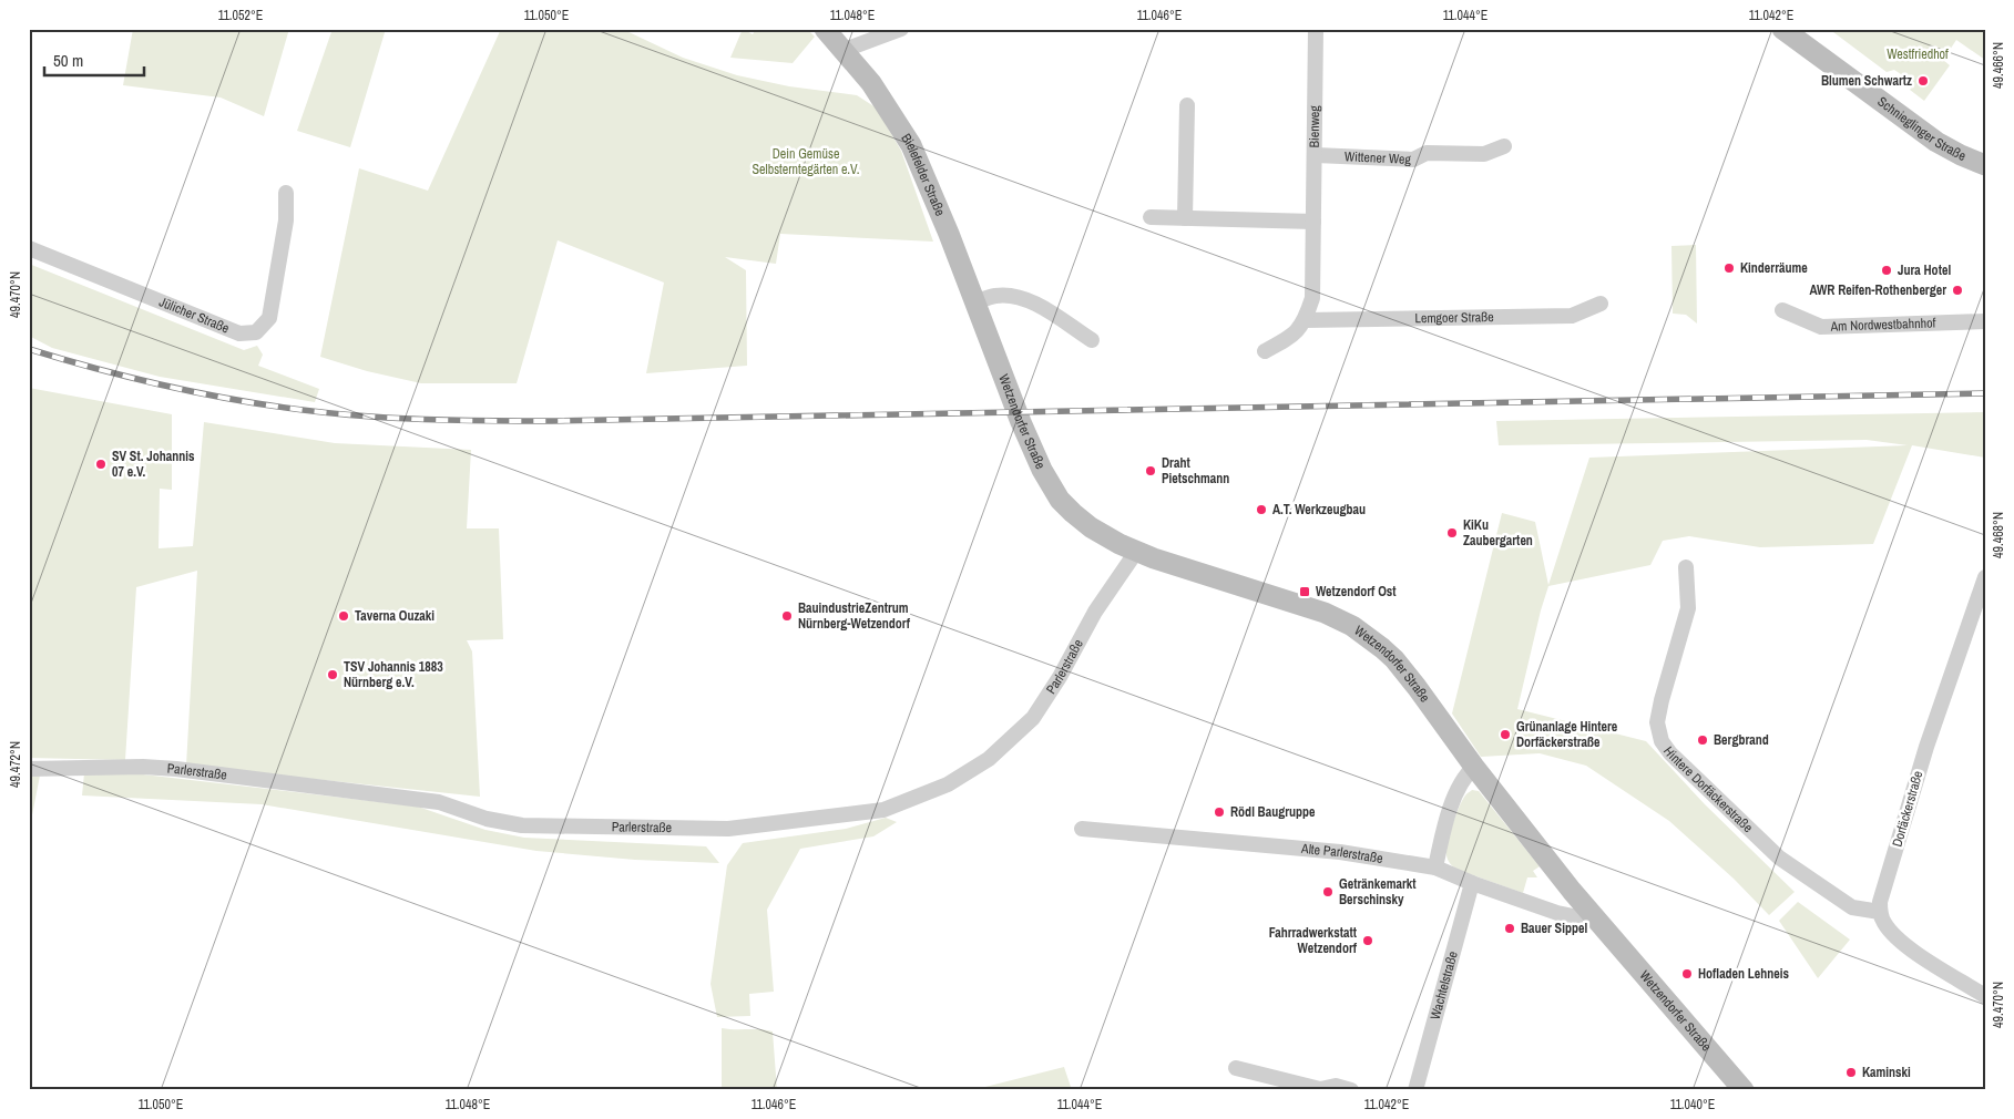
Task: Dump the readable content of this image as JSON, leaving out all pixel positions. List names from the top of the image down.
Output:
{
  "streets": {
    "street": [
      "Bienweg",
      "Schnieglinger Straße",
      "Wittener Weg",
      "Bielefelder Straße",
      "Jülicher Straße",
      "Lemgoer Straße",
      "Am Nordwestbahnhof",
      "Wetzendorfer Straße",
      "Parlerstraße",
      "Hintere Dorfäckerstraße",
      "Dorfäckerstraße",
      "Alte Parlerstraße",
      "Wachtelstraße"
    ]
  },
  "crossings": [
    ["Bienweg", "Wittener Weg"],
    ["Bienweg", "Lemgoer Straße"],
    ["Bielefelder Straße", "Wetzendorfer Straße"],
    ["Wetzendorfer Straße", "Parlerstraße"],
    ["Wetzendorfer Straße", "Alte Parlerstraße"],
    ["Hintere Dorfäckerstraße", "Dorfäckerstraße"],
    ["Alte Parlerstraße", "Wachtelstraße"]
  ],
  "parks": ["Westfriedhof", "Dein Gemüse Selbsterntegärten e.V."],
  "places": {
    "other": [
      "Blumen Schwartz",
      "Kinderräume",
      "Jura Hotel",
      "AWR Reifen-Rothenberger",
      "SV St. Johannis 07 e.V.",
      "Draht Pietschmann",
      "A.T. Werkzeugbau",
      "KiKu Zaubergarten",
      "Taverna Ouzaki",
      "BauindustrieZentrum Nürnberg-Wetzendorf",
      "TSV Johannis 1883 Nürnberg e.V.",
      "Grünanlage Hintere Dorfäckerstraße",
      "Bergbrand",
      "Rödl Baugruppe",
      "Getränkemarkt Berschinsky",
      "Bauer Sippel",
      "Fahrradwerkstatt Wetzendorf",
      "Hofladen Lehneis",
      "Kaminski"
    ],
    "transit": ["Wetzendorf Ost"]
  },
  "scale_bar": "50 m",
  "coordinates": [
    "11.052°E",
    "11.050°E",
    "11.048°E",
    "11.046°E",
    "11.044°E",
    "11.042°E",
    "49.466°N",
    "49.470°N",
    "49.468°N",
    "49.472°N",
    "11.040°E"
  ]
}
